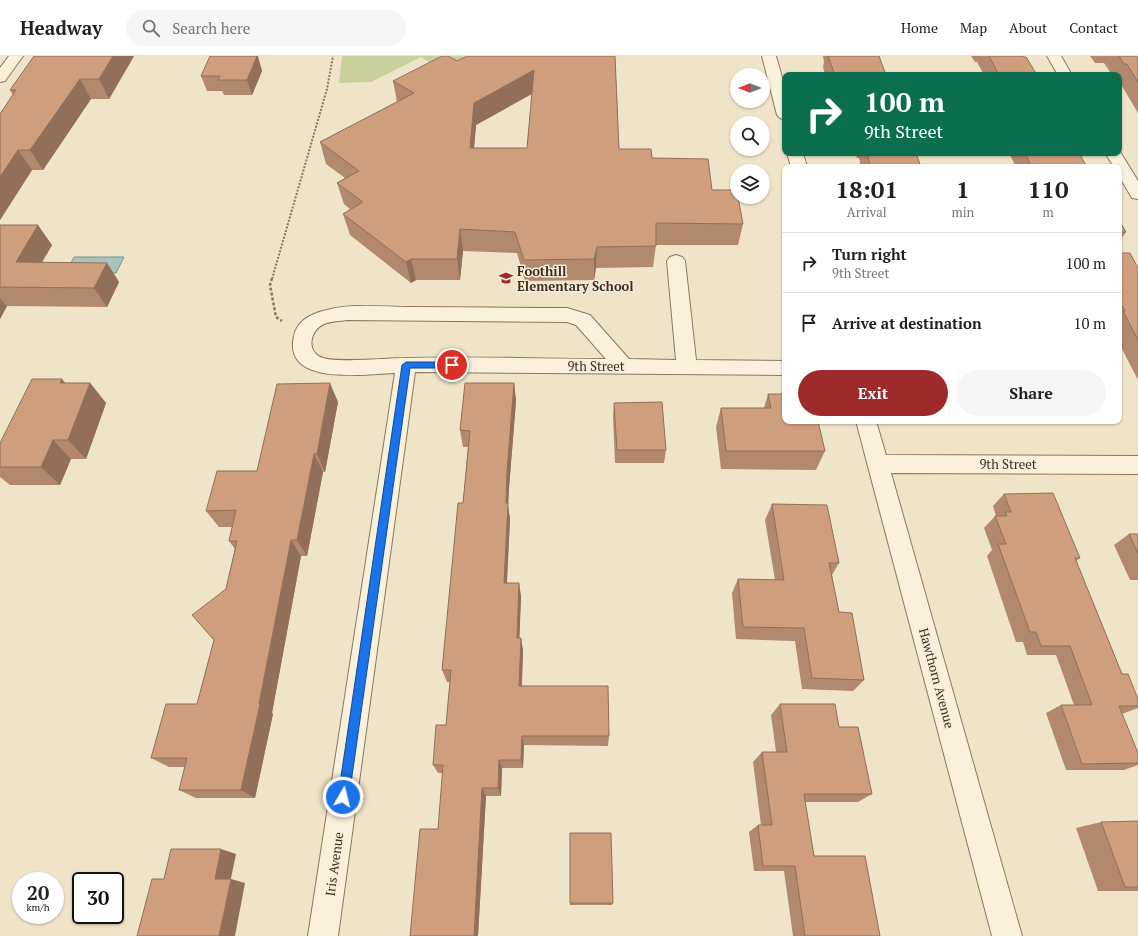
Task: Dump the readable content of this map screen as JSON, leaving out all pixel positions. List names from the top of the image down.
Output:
{
  "streets": {
    "street": ["9th Street", "Hawthorn Avenue", "Iris Avenue"]
  },
  "crossings": [
    ["9th Street", "Hawthorn Avenue"],
    ["9th Street", "Iris Avenue"]
  ],
  "places": {
    "school or university": ["Foothill Elementary School"]
  },
  "north": "left",
  "page": {
    "header": "Headway",
    "search": "Search here",
    "nav": [
      "Home",
      "Map",
      "About",
      "Contact"
    ],
    "turn": ["100 m", "9th Street"],
    "eta": [
      "18:01",
      "Arrival",
      "1",
      "min",
      "110",
      "m"
    ],
    "list": [
      {
        "name": "Turn right",
        "note": "9th Street",
        "value": "100 m"
      },
      {
        "name": "Arrive at destination",
        "value": "10 m"
      }
    ],
    "buttons": ["Exit", "Share"],
    "speed": "20 km/h",
    "limit": "30"
  }
}
